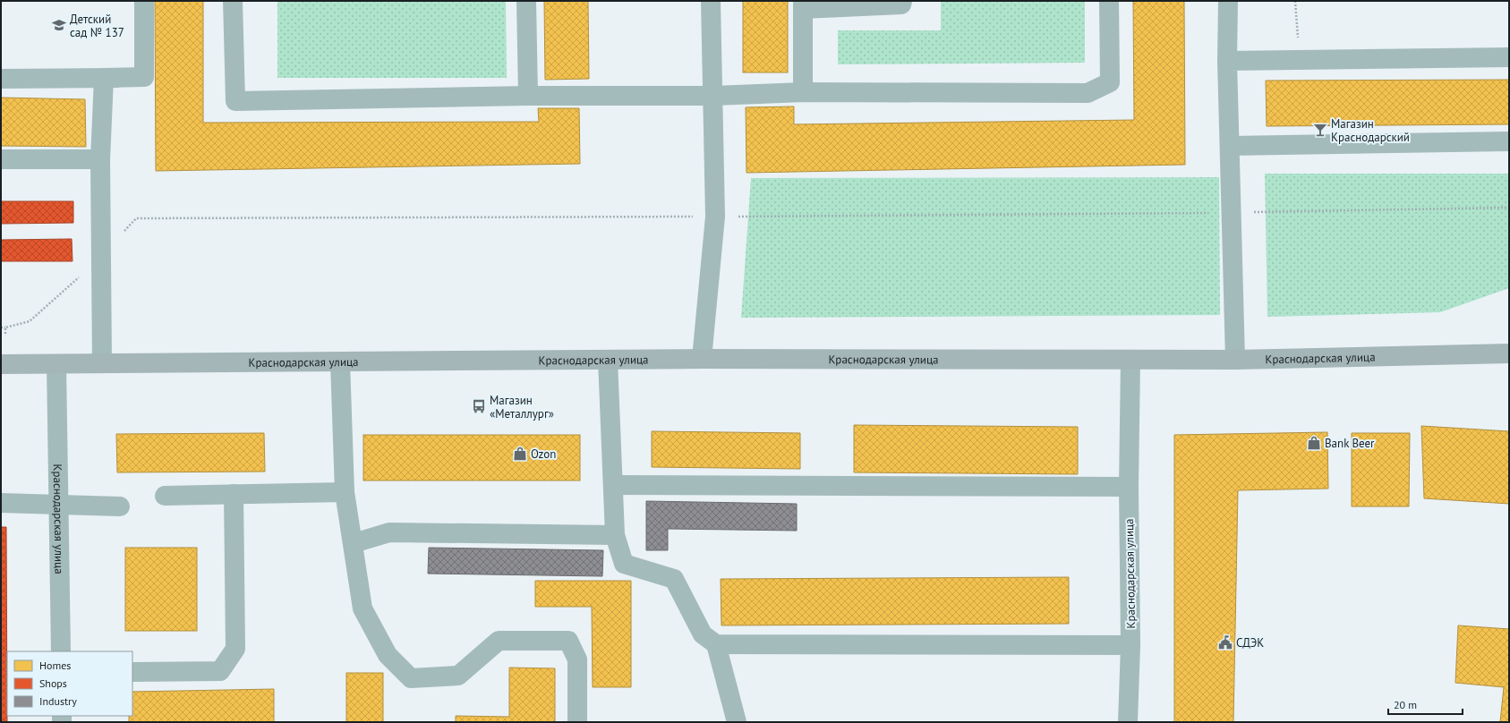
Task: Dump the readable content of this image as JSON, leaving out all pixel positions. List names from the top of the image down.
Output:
{
  "streets": {
    "main road": ["Краснодарская улица"]
  },
  "places": {
    "school or university": ["Детский сад № 137"],
    "bar": ["Магазин Краснодарский"],
    "bus stop": ["Магазин «Металлург»"],
    "shop": ["Bank Beer", "Ozon"],
    "public building": ["СДЭК"]
  },
  "legend": ["Homes", "Shops", "Industry"],
  "scale_bar": "20 m"
}
